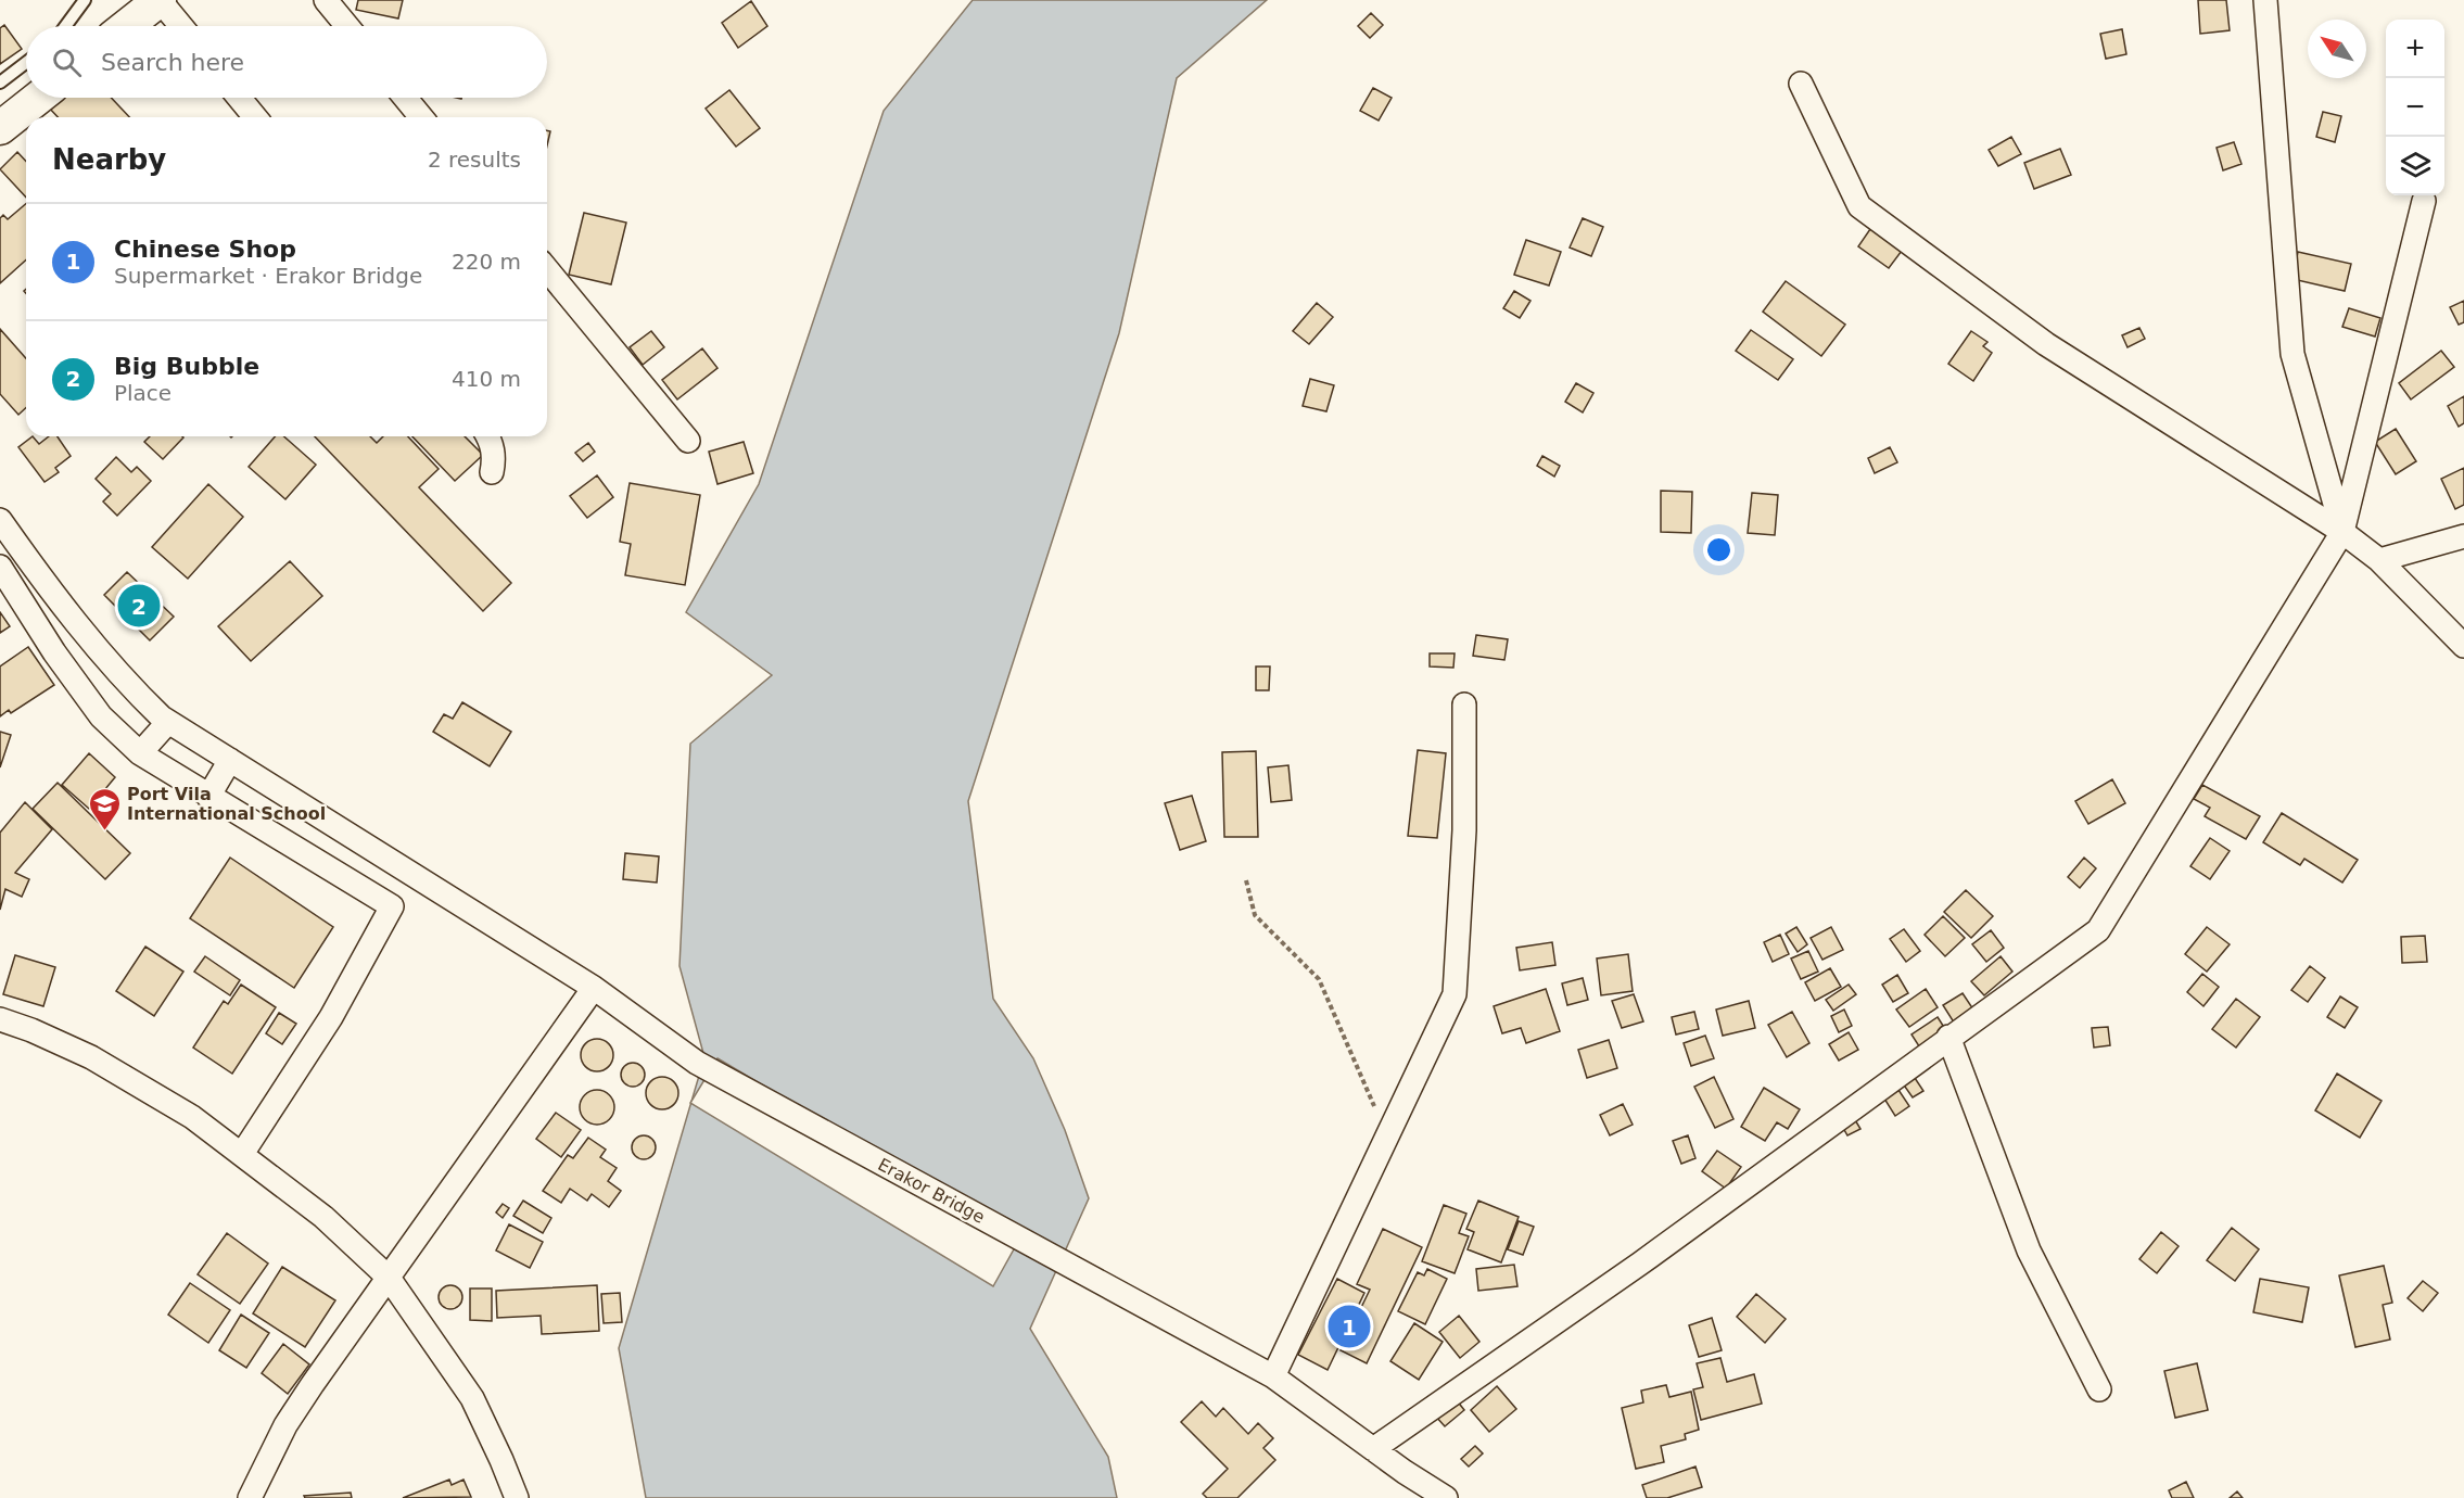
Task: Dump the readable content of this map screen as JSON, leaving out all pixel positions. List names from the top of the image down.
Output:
{
  "streets": {
    "street": ["Erakor Bridge"]
  },
  "places": {
    "school or university": ["Port Vila International School"]
  },
  "north": "top left",
  "page": {
    "map_buttons": ["+", "−"],
    "search": "Search here",
    "heading": ["Nearby", "2 results"],
    "list": [
      {
        "mark": "1",
        "name": "Chinese Shop",
        "note": "Supermarket · Erakor Bridge",
        "value": "220 m"
      },
      {
        "mark": "2",
        "name": "Big Bubble",
        "note": "Place",
        "value": "410 m"
      }
    ],
    "pins": ["2", "1"]
  }
}
